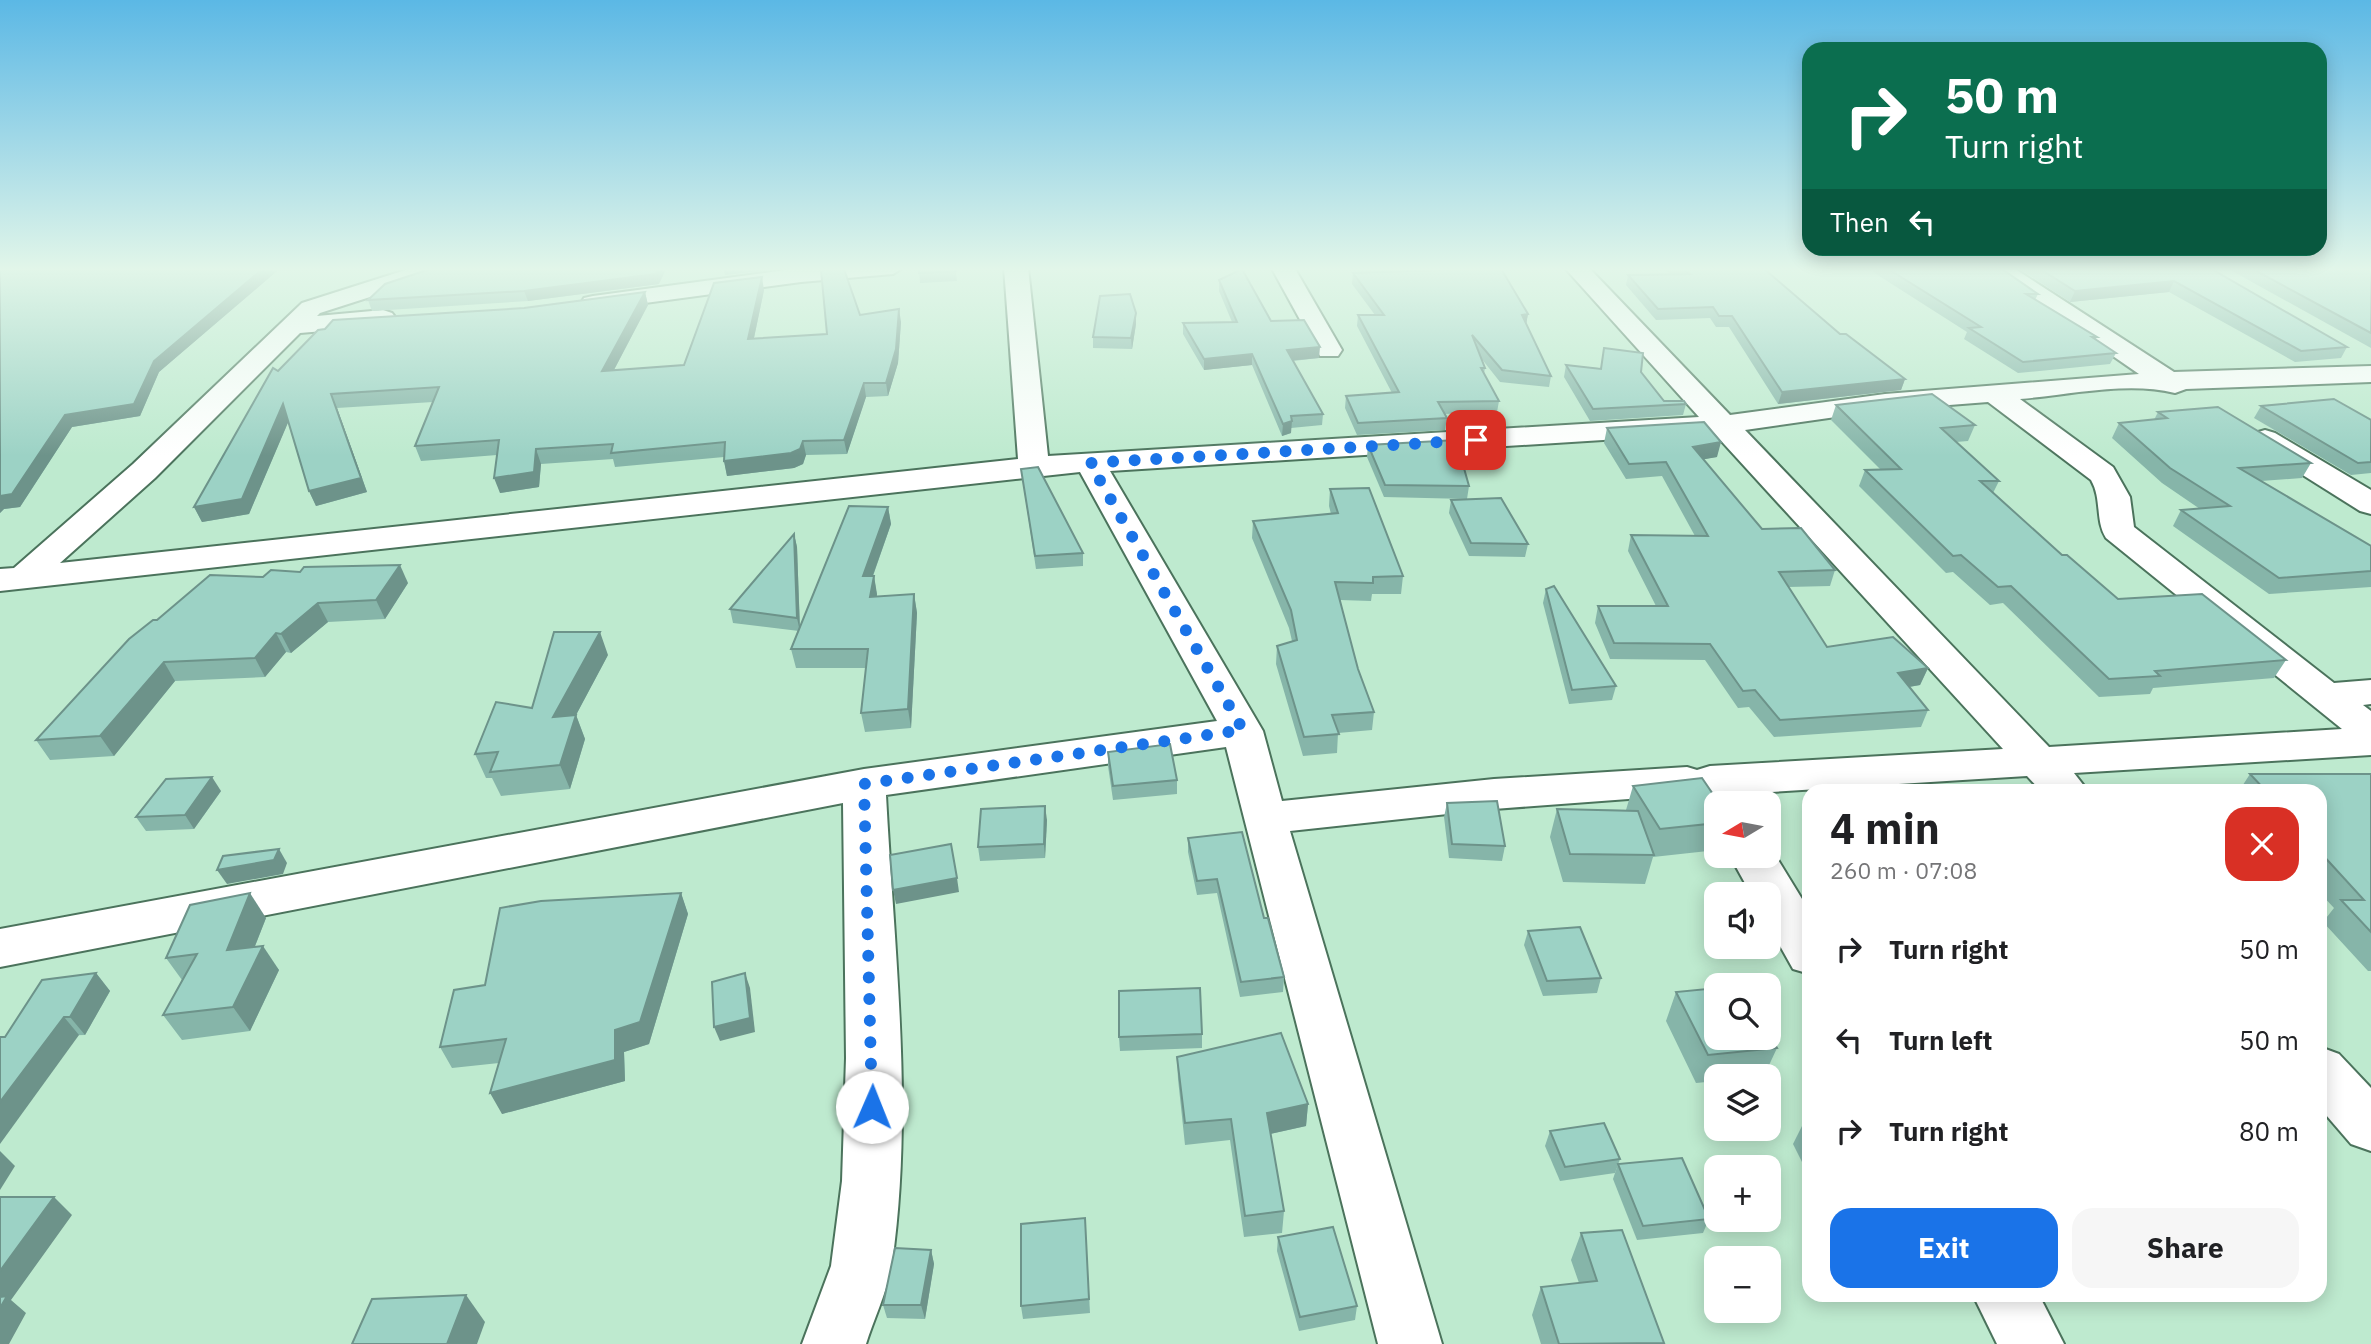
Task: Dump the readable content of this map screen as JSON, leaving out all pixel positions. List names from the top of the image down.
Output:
{
  "north": "left",
  "page": {
    "turn": ["50 m", "Turn right"],
    "then": "Then",
    "heading": ["4 min", "260 m · 07:08"],
    "map_buttons": ["+", "−"],
    "list": [
      {
        "name": "Turn right",
        "value": "50 m"
      },
      {
        "name": "Turn left",
        "value": "50 m"
      },
      {
        "name": "Turn right",
        "value": "80 m"
      }
    ],
    "buttons": ["Exit", "Share"]
  }
}
